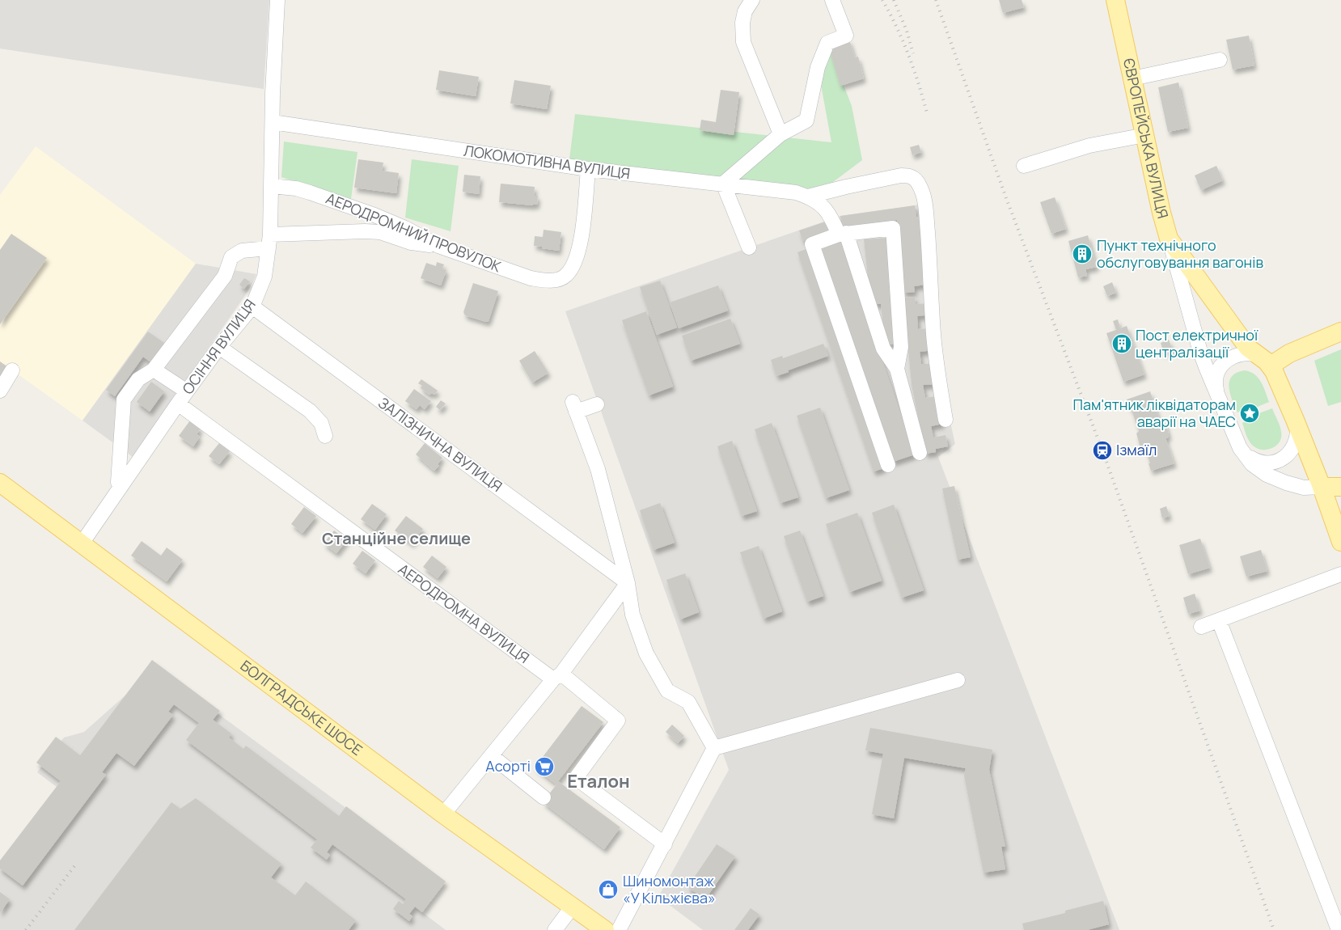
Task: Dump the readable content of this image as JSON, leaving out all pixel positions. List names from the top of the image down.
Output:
{
  "streets": {
    "main road": ["ЄВРОПЕЙСЬКА ВУЛИЦЯ", "БОЛГРАДСЬКЕ ШОСЕ"],
    "street": [
      "ЛОКОМОТИВНА ВУЛИЦЯ",
      "АЕРОДРОМНИЙ ПРОВУЛОК",
      "ОСІННЯ ВУЛИЦЯ",
      "ЗАЛІЗНИЧНА ВУЛИЦЯ",
      "АЕРОДРОМНА ВУЛИЦЯ"
    ]
  },
  "crossings": [
    ["ЛОКОМОТИВНА ВУЛИЦЯ", "АЕРОДРОМНИЙ ПРОВУЛОК"],
    ["ЛОКОМОТИВНА ВУЛИЦЯ", "ОСІННЯ ВУЛИЦЯ"],
    ["АЕРОДРОМНИЙ ПРОВУЛОК", "ОСІННЯ ВУЛИЦЯ"],
    ["ОСІННЯ ВУЛИЦЯ", "ЗАЛІЗНИЧНА ВУЛИЦЯ"],
    ["ОСІННЯ ВУЛИЦЯ", "АЕРОДРОМНА ВУЛИЦЯ"],
    ["ОСІННЯ ВУЛИЦЯ", "БОЛГРАДСЬКЕ ШОСЕ"]
  ],
  "districts": ["Станційне селище", "Еталон"],
  "places": {
    "building": ["Пункт технічного обслуговування вагонів", "Пост електричної централізації"],
    "place": ["Пам'ятник ліквідаторам аварії на ЧАЕС"],
    "station": ["Ізмаїл"],
    "supermarket": ["Асорті"],
    "shop": ["Шиномонтаж «У Кільжієва»"]
  }
}
